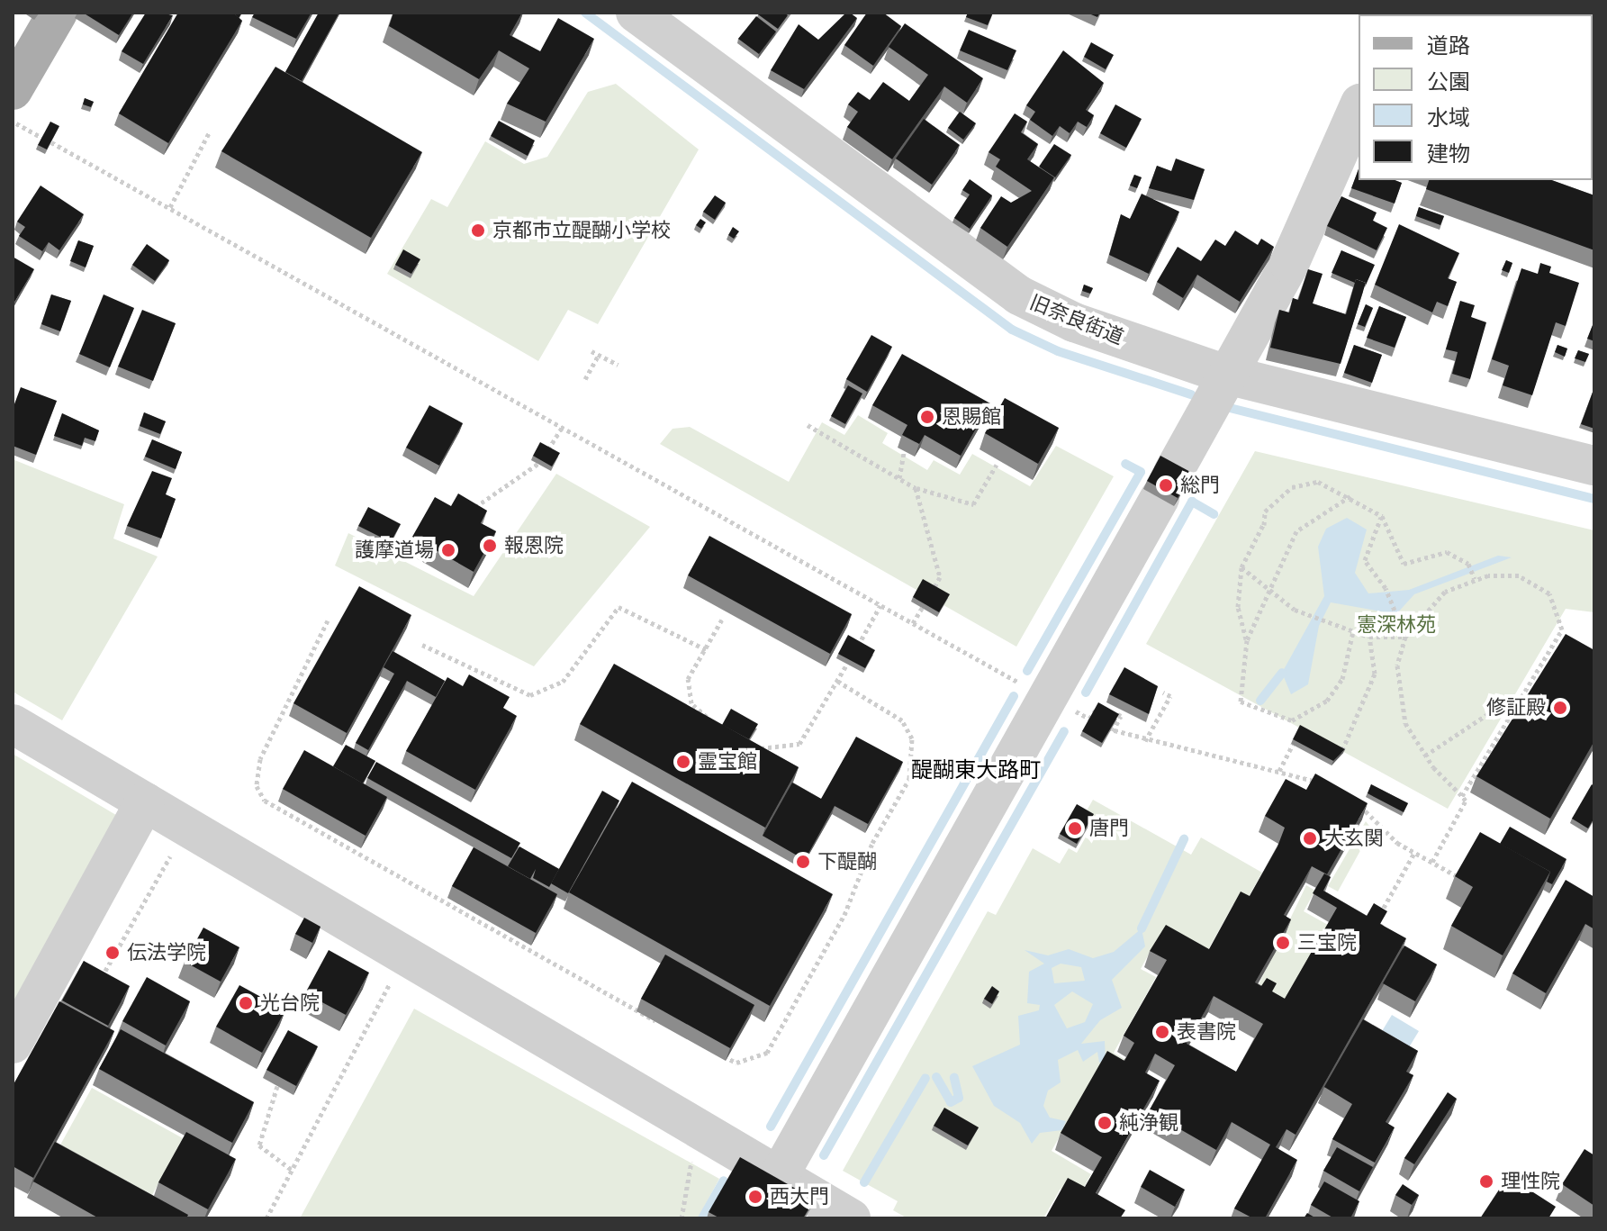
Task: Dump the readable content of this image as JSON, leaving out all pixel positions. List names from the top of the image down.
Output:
{
  "streets": {
    "street": ["旧奈良街道"]
  },
  "districts": ["醍醐東大路町"],
  "parks": ["憲深林苑"],
  "places": [
    "京都市立醍醐小学校",
    "恩賜館",
    "総門",
    "報恩院",
    "護摩道場",
    "修証殿",
    "霊宝館",
    "唐門",
    "大玄関",
    "下醍醐",
    "三宝院",
    "伝法学院",
    "光台院",
    "表書院",
    "純浄観",
    "理性院",
    "西大門"
  ],
  "legend": [
    "道路",
    "公園",
    "水域",
    "建物"
  ]
}
